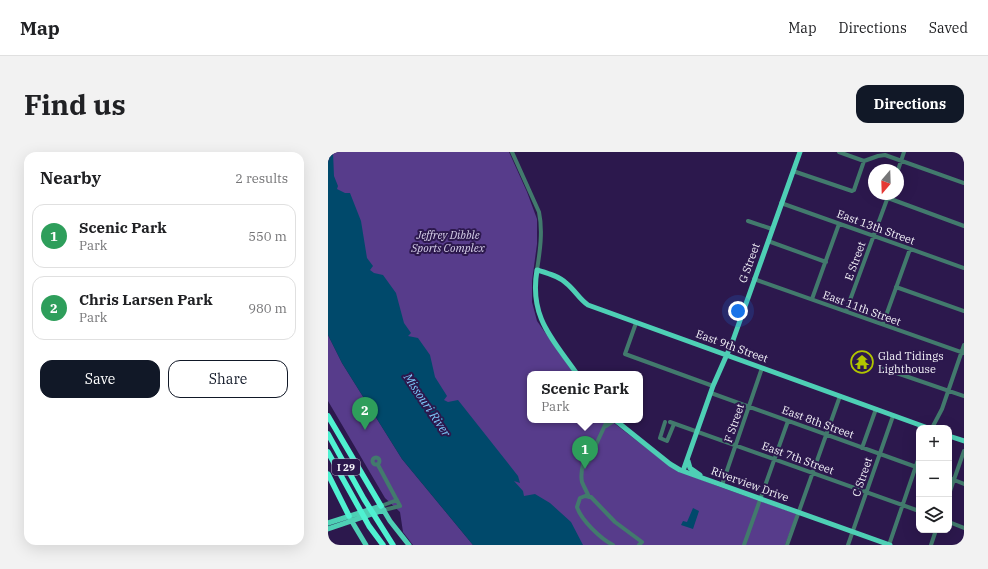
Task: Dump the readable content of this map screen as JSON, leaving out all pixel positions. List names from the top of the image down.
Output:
{
  "streets": {
    "highway": ["I 29"],
    "main road": ["G Street", "East 9th Street", "Riverview Drive"],
    "street": [
      "East 13th Street",
      "E Street",
      "East 11th Street",
      "East 8th Street",
      "F Street",
      "East 7th Street",
      "C Street"
    ]
  },
  "crossings": [
    ["East 13th Street", "E Street"],
    ["East 13th Street", "G Street"],
    ["E Street", "East 11th Street"],
    ["G Street", "East 11th Street"],
    ["G Street", "East 9th Street"],
    ["G Street", "East 8th Street"],
    ["G Street", "East 7th Street"],
    ["G Street", "Riverview Drive"],
    ["East 9th Street", "F Street"],
    ["East 9th Street", "C Street"],
    ["East 8th Street", "F Street"],
    ["East 8th Street", "C Street"],
    ["F Street", "East 7th Street"],
    ["F Street", "Riverview Drive"],
    ["East 7th Street", "C Street"],
    ["C Street", "Riverview Drive"]
  ],
  "water": ["Missouri River"],
  "parks": ["Jeffrey Dibble Sports Complex"],
  "places": {
    "temple": ["Glad Tidings Lighthouse"]
  },
  "north": "bottom",
  "page": {
    "header": "Map",
    "nav": ["Map", "Directions", "Saved"],
    "buttons": [
      "Directions",
      ["Save", "Share"]
    ],
    "title": "Find us",
    "heading": ["Nearby", "2 results"],
    "list": [
      {
        "mark": "1",
        "name": "Scenic Park",
        "note": "Park",
        "value": "550 m"
      },
      {
        "mark": "2",
        "name": "Chris Larsen Park",
        "note": "Park",
        "value": "980 m"
      }
    ],
    "popup": ["Scenic Park", "Park"],
    "pins": ["2", "1"],
    "map_buttons": ["+", "−"]
  }
}
